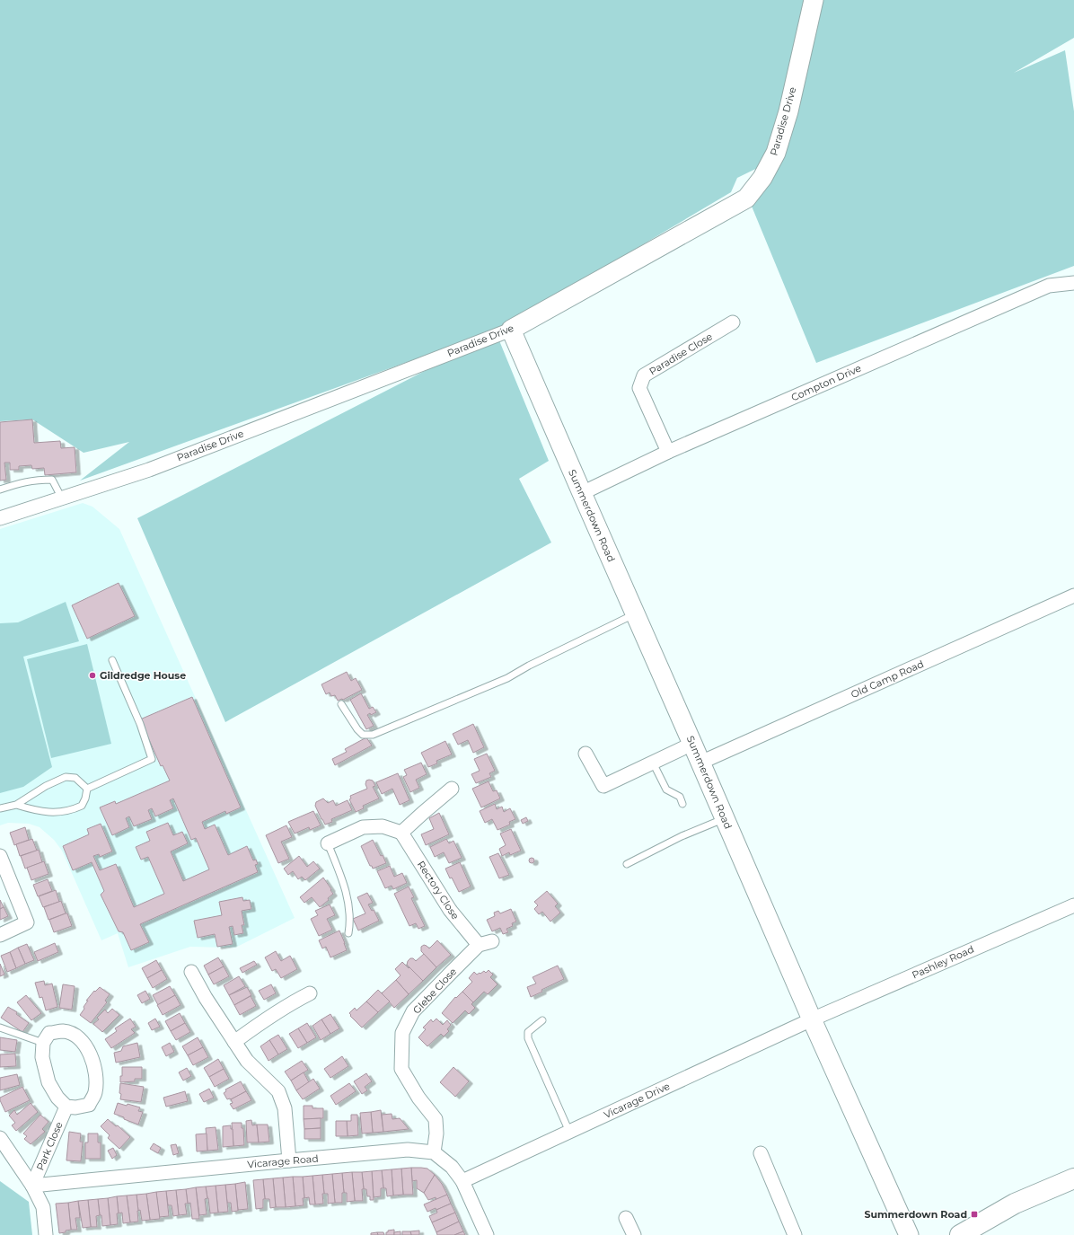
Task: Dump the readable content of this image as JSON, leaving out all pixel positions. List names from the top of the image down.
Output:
{
  "streets": {
    "street": [
      "Paradise Drive",
      "Paradise Close",
      "Compton Drive",
      "Summerdown Road",
      "Old Camp Road",
      "Rectory Close",
      "Pashley Road",
      "Glebe Close",
      "Vicarage Drive",
      "Park Close",
      "Vicarage Road"
    ]
  },
  "crossings": [
    ["Paradise Drive", "Summerdown Road"],
    ["Paradise Close", "Compton Drive"],
    ["Compton Drive", "Summerdown Road"],
    ["Summerdown Road", "Old Camp Road"],
    ["Summerdown Road", "Pashley Road"],
    ["Summerdown Road", "Vicarage Drive"],
    ["Rectory Close", "Glebe Close"],
    ["Pashley Road", "Vicarage Drive"],
    ["Glebe Close", "Vicarage Road"],
    ["Park Close", "Vicarage Road"]
  ],
  "places": {
    "other": ["Gildredge House"],
    "transit": ["Summerdown Road"]
  }
}
